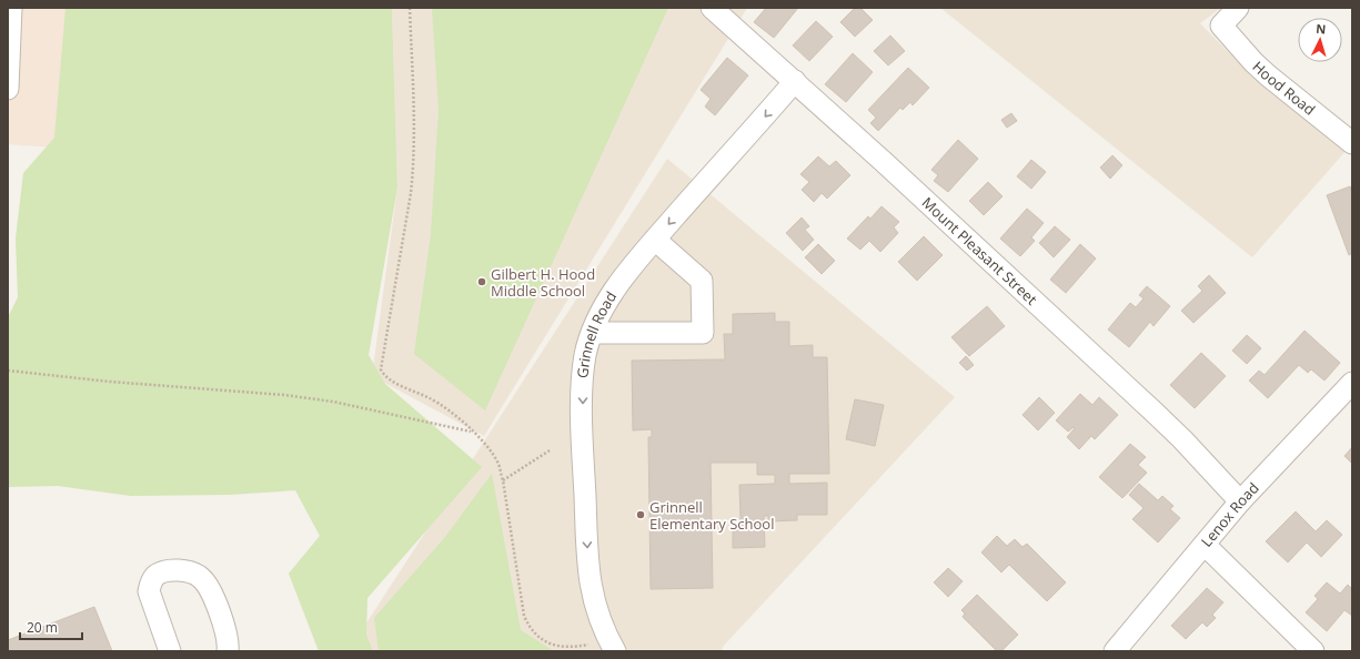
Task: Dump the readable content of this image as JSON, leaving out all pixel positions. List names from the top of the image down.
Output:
{
  "streets": {
    "street": [
      "Hood Road",
      "Mount Pleasant Street",
      "Grinnell Road",
      "Lenox Road"
    ]
  },
  "crossings": [
    ["Mount Pleasant Street", "Grinnell Road"],
    ["Mount Pleasant Street", "Lenox Road"]
  ],
  "one_way": ["Grinnell Road"],
  "places": ["Gilbert H. Hood Middle School", "Grinnell Elementary School"],
  "scale_bar": "20 m",
  "north": "top"
}
